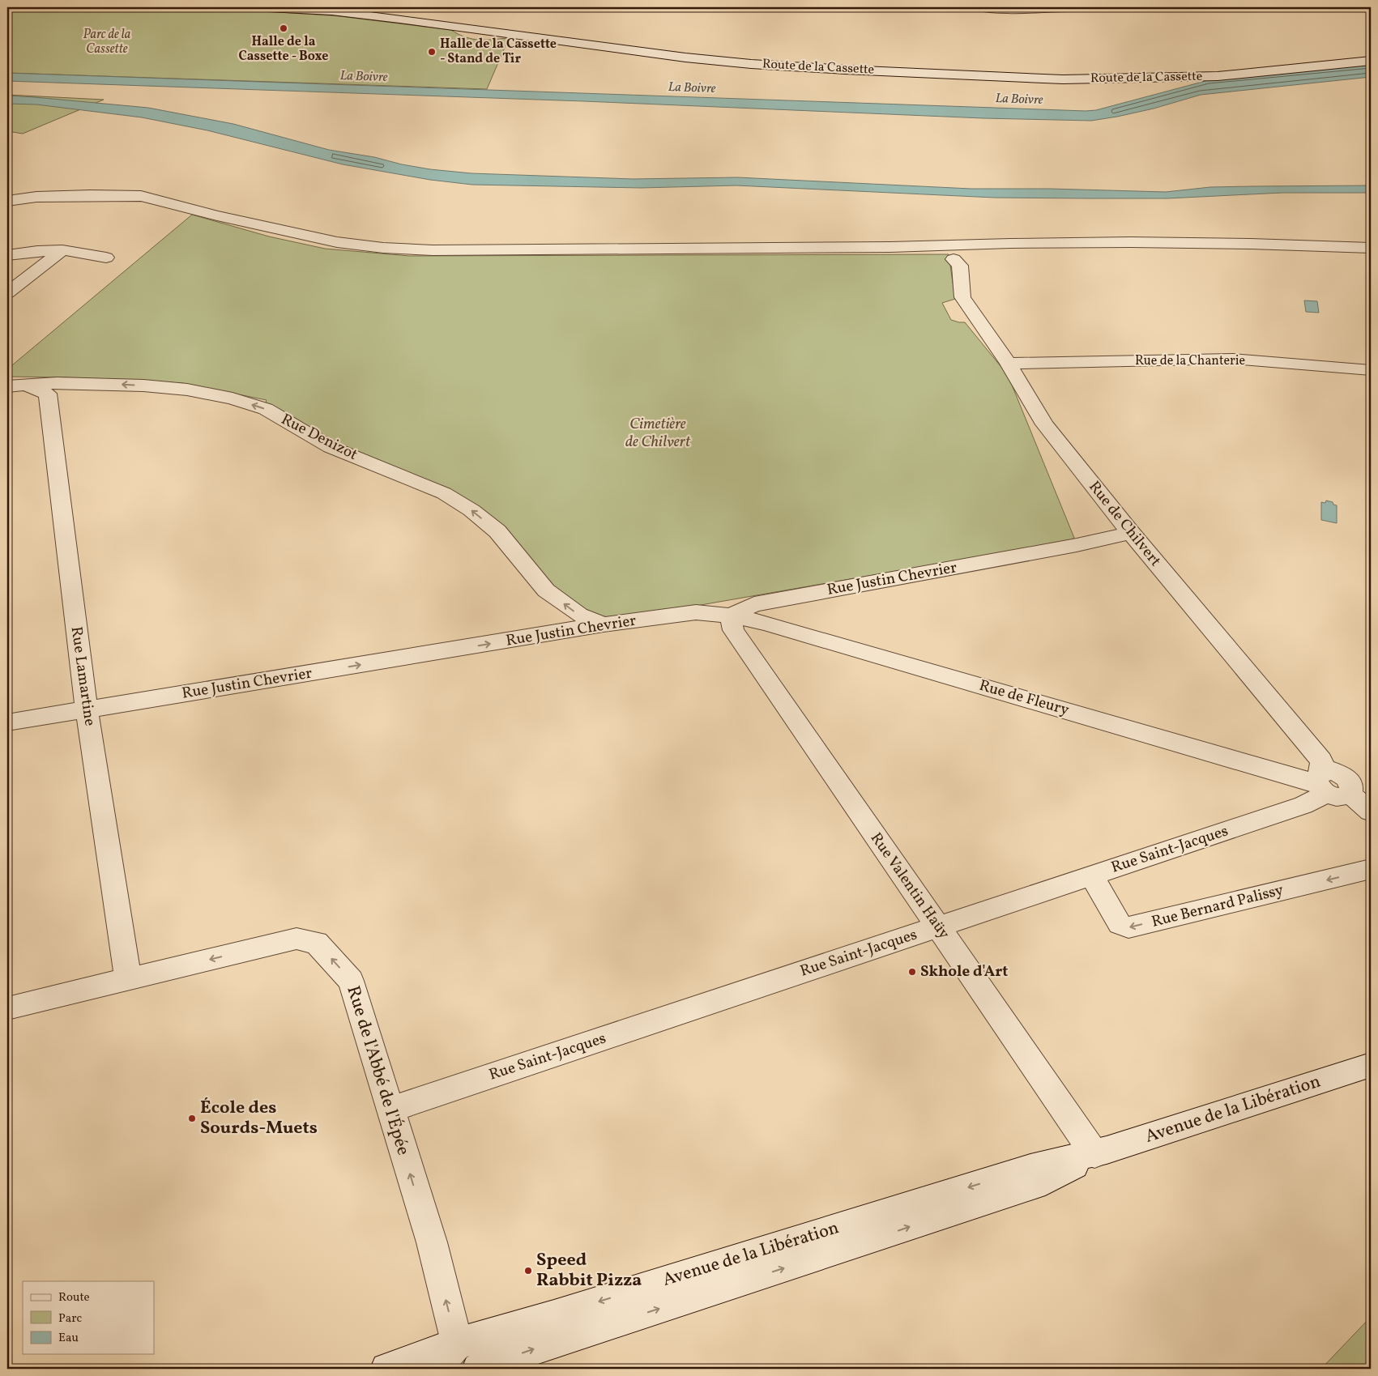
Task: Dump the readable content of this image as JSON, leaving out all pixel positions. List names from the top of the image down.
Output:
{
  "streets": {
    "street": [
      "Route de la Cassette",
      "Rue de la Chanterie",
      "Rue Denizot",
      "Rue de Chilvert",
      "Rue Justin Chevrier",
      "Rue Lamartine",
      "Rue de Fleury",
      "Rue Saint-Jacques",
      "Rue Valentin Haüy",
      "Rue Bernard Palissy",
      "Rue de l'Abbé de l'Épée",
      "Avenue de la Libération"
    ]
  },
  "crossings": [
    ["Rue de la Chanterie", "Rue de Chilvert"],
    ["Rue Denizot", "Rue Justin Chevrier"],
    ["Rue Denizot", "Rue Lamartine"],
    ["Rue de Chilvert", "Rue Justin Chevrier"],
    ["Rue de Chilvert", "Rue de Fleury"],
    ["Rue de Chilvert", "Rue Saint-Jacques"],
    ["Rue Justin Chevrier", "Rue Lamartine"],
    ["Rue Justin Chevrier", "Rue de Fleury"],
    ["Rue Justin Chevrier", "Rue Valentin Haüy"],
    ["Rue Lamartine", "Rue de l'Abbé de l'Épée"],
    ["Rue de Fleury", "Rue Saint-Jacques"],
    ["Rue de Fleury", "Rue Valentin Haüy"],
    ["Rue Saint-Jacques", "Rue Valentin Haüy"],
    ["Rue Saint-Jacques", "Rue Bernard Palissy"],
    ["Rue Saint-Jacques", "Rue de l'Abbé de l'Épée"],
    ["Rue Valentin Haüy", "Avenue de la Libération"],
    ["Rue de l'Abbé de l'Épée", "Avenue de la Libération"]
  ],
  "one_way": ["Rue Justin Chevrier", "Rue Bernard Palissy"],
  "water": ["La Boivre"],
  "parks": ["Parc de la Cassette", "Cimetière de Chilvert"],
  "places": [
    "Halle de la Cassette - Boxe",
    "Halle de la Cassette - Stand de Tir",
    "Skhole d'Art",
    "École des Sourds-Muets",
    "Speed Rabbit Pizza"
  ],
  "legend": ["Route", "Parc", "Eau"]
}
